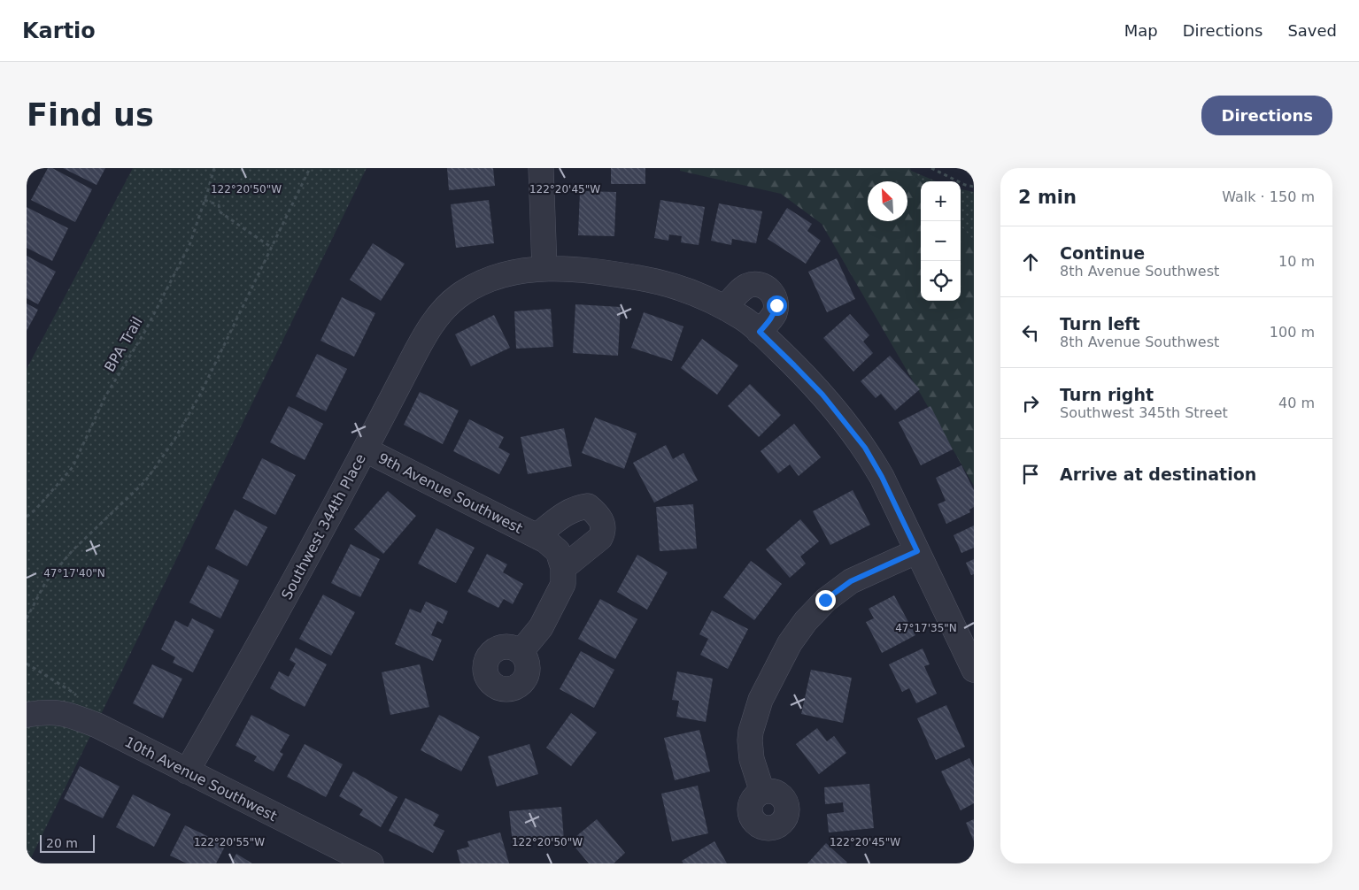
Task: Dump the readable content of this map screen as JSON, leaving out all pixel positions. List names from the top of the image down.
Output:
{
  "streets": {
    "street": ["9th Avenue Southwest", "Southwest 344th Place", "10th Avenue Southwest"],
    "path": ["BPA Trail"]
  },
  "crossings": [
    ["9th Avenue Southwest", "Southwest 344th Place"],
    ["Southwest 344th Place", "10th Avenue Southwest"]
  ],
  "scale_bar": "20 m",
  "north": "top left",
  "page": {
    "header": "Kartio",
    "nav": ["Map", "Directions", "Saved"],
    "buttons": "Directions",
    "title": "Find us",
    "heading": ["2 min", "Walk · 150 m"],
    "map_buttons": ["+", "−"],
    "list": [
      ["Continue", "8th Avenue Southwest", "10 m"],
      ["Turn left", "8th Avenue Southwest", "100 m"],
      ["Turn right", "Southwest 345th Street", "40 m"],
      "Arrive at destination"
    ],
    "scale": "20 m"
  },
  "coordinates": [
    "122°20'50\"W",
    "122°20'45\"W",
    "47°17'40\"N",
    "47°17'35\"N",
    "122°20'55\"W"
  ]
}
